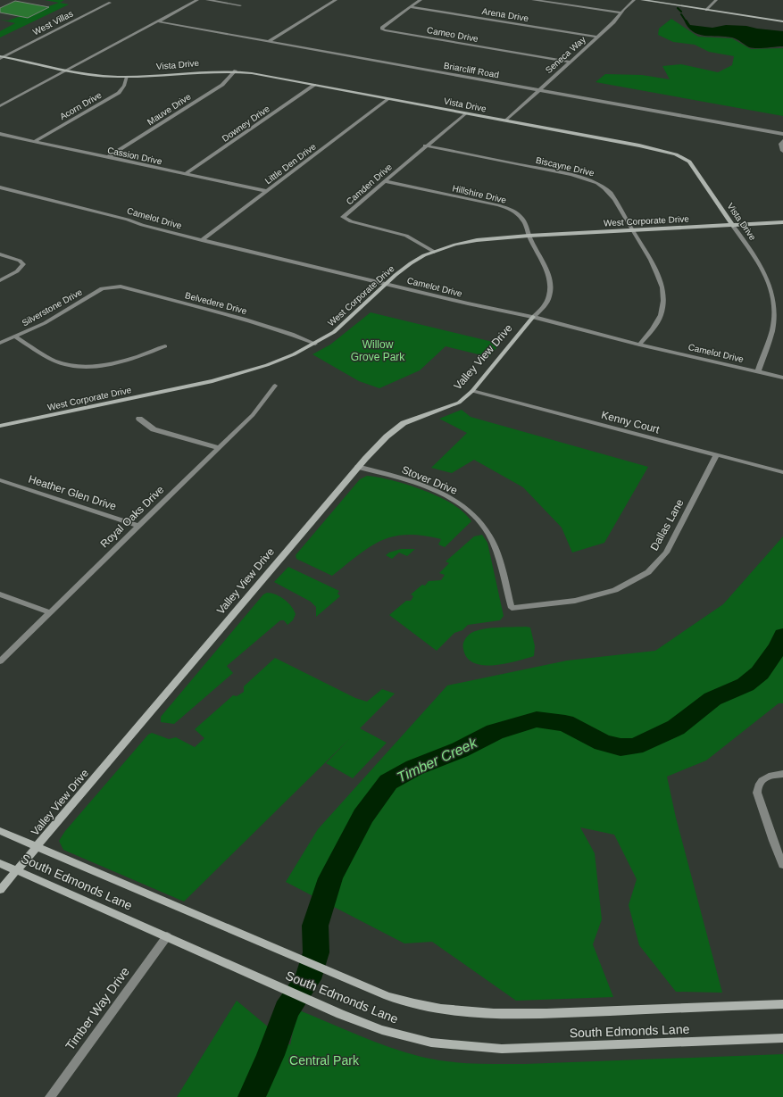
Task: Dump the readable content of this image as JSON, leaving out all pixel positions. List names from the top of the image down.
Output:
{
  "streets": {
    "street": [
      "Arena Drive",
      "West Villas",
      "Cameo Drive",
      "Seneca Way",
      "Vista Drive",
      "Briarcliff Road",
      "Acorn Drive",
      "Mauve Drive",
      "Downey Drive",
      "Cassion Drive",
      "Little Den Drive",
      "Biscayne Drive",
      "Camden Drive",
      "Hillshire Drive",
      "Camelot Drive",
      "West Corporate Drive",
      "Belvedere Drive",
      "Silverstone Drive",
      "Valley View Drive",
      "Kenny Court",
      "Stover Drive",
      "Heather Glen Drive",
      "Royal Oaks Drive",
      "Dallas Lane",
      "South Edmonds Lane",
      "Timber Way Drive"
    ]
  },
  "crossings": [
    ["Arena Drive", "Cameo Drive"],
    ["Arena Drive", "Seneca Way"],
    ["West Villas", "Vista Drive"],
    ["Cameo Drive", "Seneca Way"],
    ["Seneca Way", "Vista Drive"],
    ["Seneca Way", "Briarcliff Road"],
    ["Vista Drive", "Acorn Drive"],
    ["Vista Drive", "Mauve Drive"],
    ["Vista Drive", "Downey Drive"],
    ["Vista Drive", "Little Den Drive"],
    ["Vista Drive", "Camden Drive"],
    ["Vista Drive", "Camelot Drive"],
    ["Vista Drive", "West Corporate Drive"],
    ["Acorn Drive", "Cassion Drive"],
    ["Mauve Drive", "Cassion Drive"],
    ["Downey Drive", "Cassion Drive"],
    ["Cassion Drive", "Little Den Drive"],
    ["Little Den Drive", "Camelot Drive"],
    ["Biscayne Drive", "Camden Drive"],
    ["Biscayne Drive", "Camelot Drive"],
    ["Biscayne Drive", "West Corporate Drive"],
    ["Camden Drive", "Hillshire Drive"],
    ["Camden Drive", "West Corporate Drive"],
    ["Hillshire Drive", "Camelot Drive"],
    ["Hillshire Drive", "West Corporate Drive"],
    ["Hillshire Drive", "Valley View Drive"],
    ["Camelot Drive", "West Corporate Drive"],
    ["Camelot Drive", "Valley View Drive"],
    ["West Corporate Drive", "Belvedere Drive"],
    ["Belvedere Drive", "Silverstone Drive"],
    ["Valley View Drive", "Kenny Court"],
    ["Valley View Drive", "Stover Drive"],
    ["Valley View Drive", "South Edmonds Lane"],
    ["Kenny Court", "Dallas Lane"],
    ["Stover Drive", "Dallas Lane"],
    ["Heather Glen Drive", "Royal Oaks Drive"],
    ["South Edmonds Lane", "Timber Way Drive"]
  ],
  "water": ["Timber Creek"],
  "parks": ["Willow Grove Park", "Central Park"]
}
